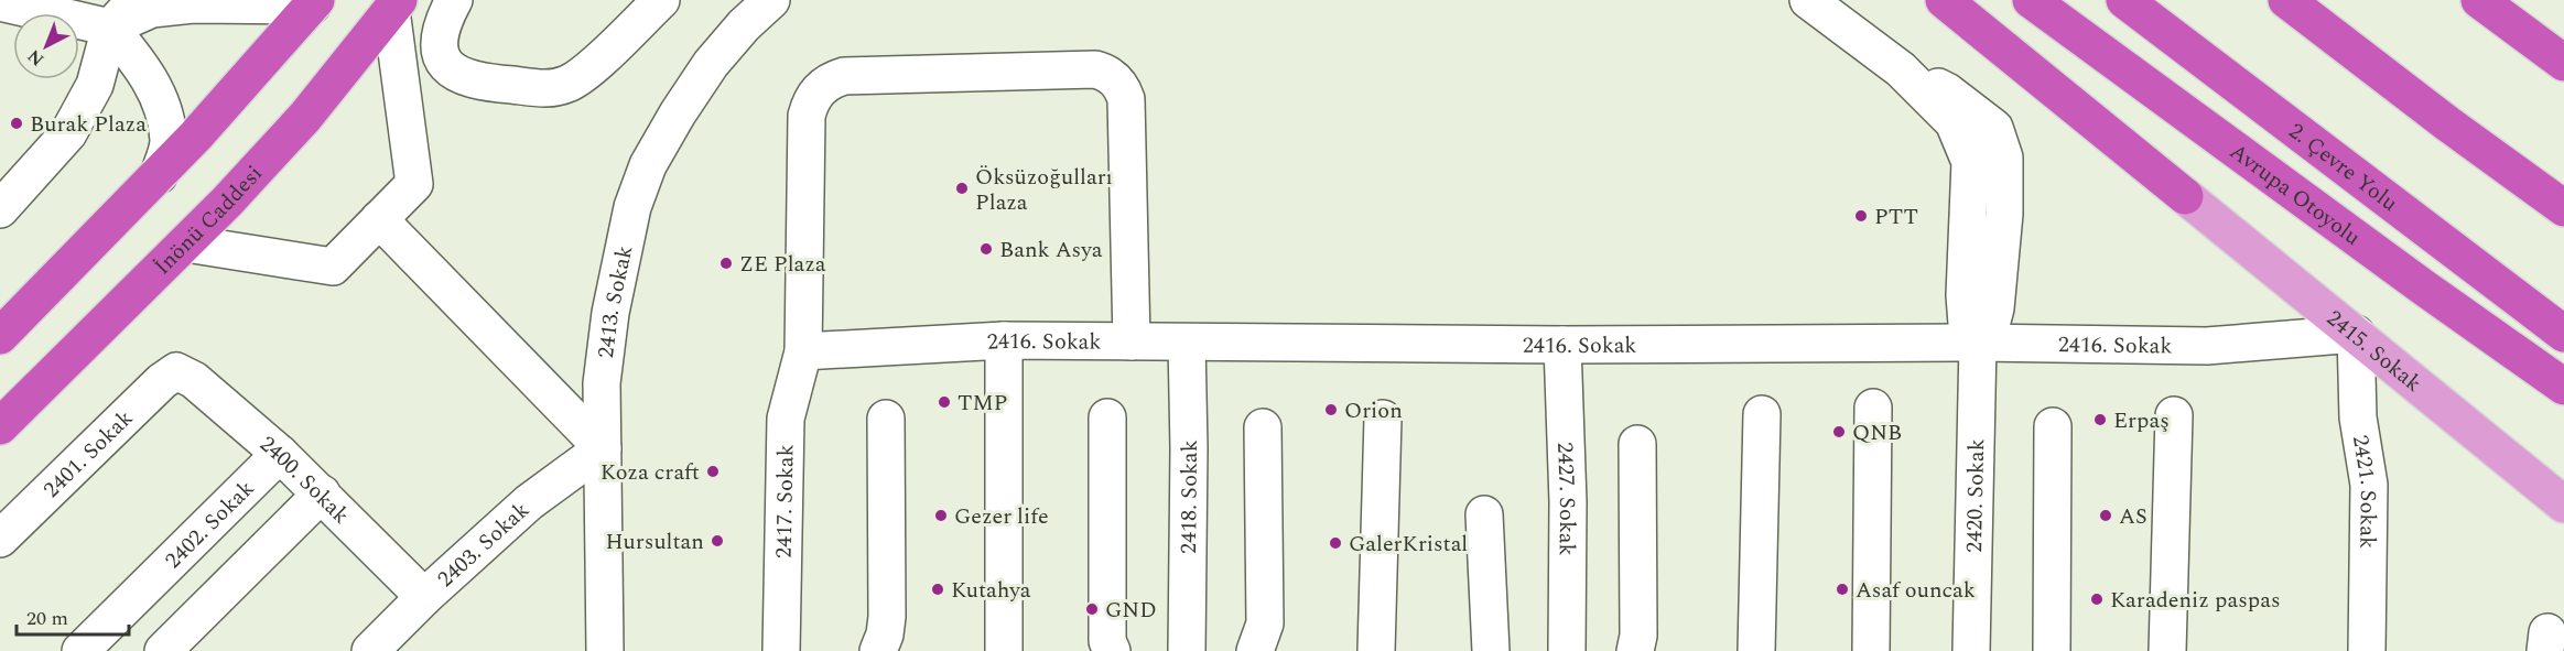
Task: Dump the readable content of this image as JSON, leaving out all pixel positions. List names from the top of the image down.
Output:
{
  "streets": {
    "highway": ["2. Çevre Yolu", "Avrupa Otoyolu", "İnönü Caddesi"],
    "main road": ["2415. Sokak"],
    "street": [
      "2413. Sokak",
      "2416. Sokak",
      "2401. Sokak",
      "2400. Sokak",
      "2421. Sokak",
      "2418. Sokak",
      "2420. Sokak",
      "2427. Sokak",
      "2417. Sokak",
      "2402. Sokak",
      "2403. Sokak"
    ]
  },
  "crossings": [
    ["2413. Sokak", "2403. Sokak"],
    ["2416. Sokak", "2415. Sokak"],
    ["2416. Sokak", "2421. Sokak"],
    ["2416. Sokak", "2418. Sokak"],
    ["2416. Sokak", "2420. Sokak"],
    ["2416. Sokak", "2427. Sokak"],
    ["2416. Sokak", "2417. Sokak"],
    ["2415. Sokak", "2421. Sokak"],
    ["2401. Sokak", "2400. Sokak"],
    ["2400. Sokak", "2402. Sokak"],
    ["2400. Sokak", "2403. Sokak"]
  ],
  "places": [
    "Burak Plaza",
    "Öksüzoğulları Plaza",
    "PTT",
    "Bank Asya",
    "ZE Plaza",
    "TMP",
    "Orion",
    "Erpaş",
    "QNB",
    "Koza craft",
    "Gezer life",
    "AS",
    "Hursultan",
    "GalerKristal",
    "Kutahya",
    "Asaf ouncak",
    "Karadeniz paspas",
    "GND"
  ],
  "scale_bar": "20 m",
  "north": "bottom left"
}
